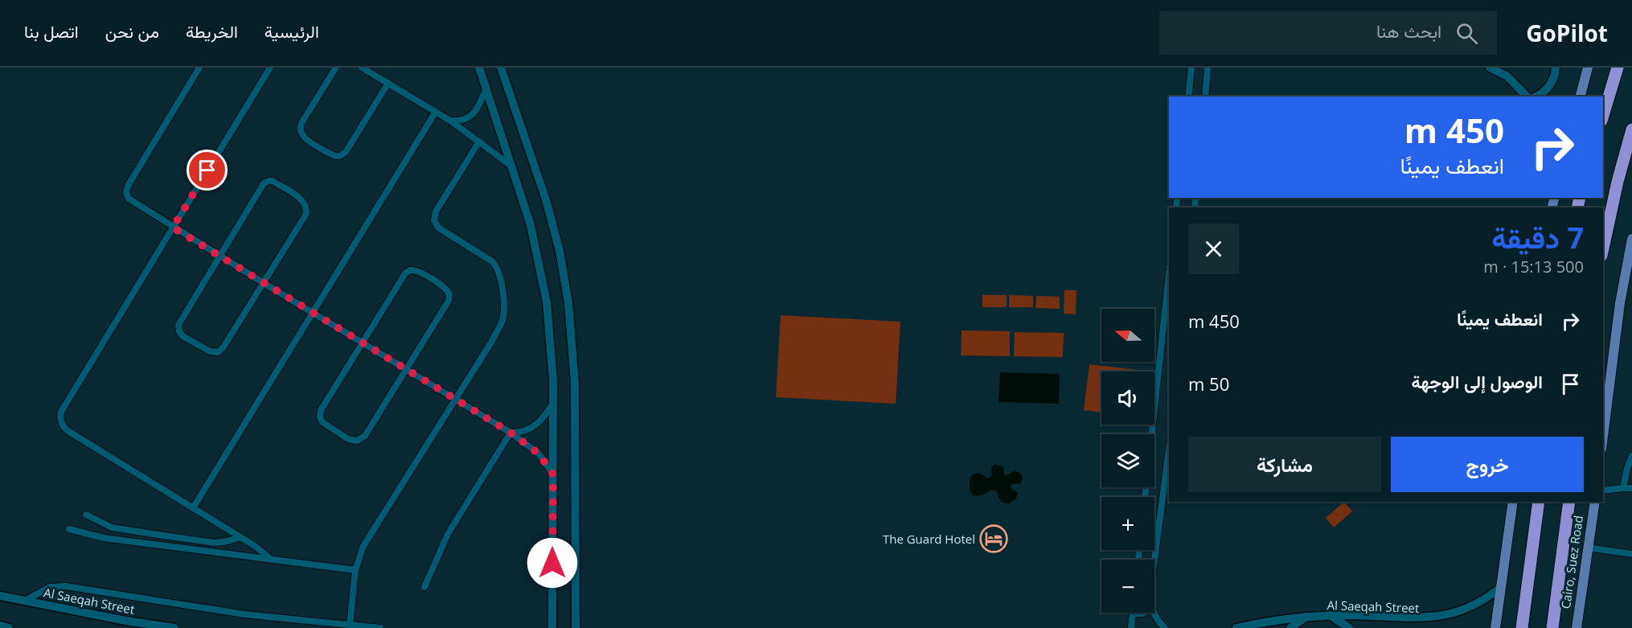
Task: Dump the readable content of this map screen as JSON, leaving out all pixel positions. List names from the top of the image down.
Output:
{
  "streets": {
    "main road": ["Cairo, Suez Road"],
    "street": ["Al Saeqah Street"]
  },
  "places": {
    "hotel": ["The Guard Hotel"]
  },
  "north": "left",
  "page": {
    "header": "GoPilot",
    "search": "ابحث هنا",
    "nav": [
      "الرئيسية",
      "الخريطة",
      "من نحن",
      "اتصل بنا"
    ],
    "turn": ["450 m", "انعطف يمينًا"],
    "heading": ["7 دقيقة", "500 m · 15:13"],
    "list": [
      {
        "name": "انعطف يمينًا",
        "value": "450 m"
      },
      {
        "name": "الوصول إلى الوجهة",
        "value": "50 m"
      }
    ],
    "map_buttons": ["+", "−"],
    "buttons": ["خروج", "مشاركة"]
  }
}
